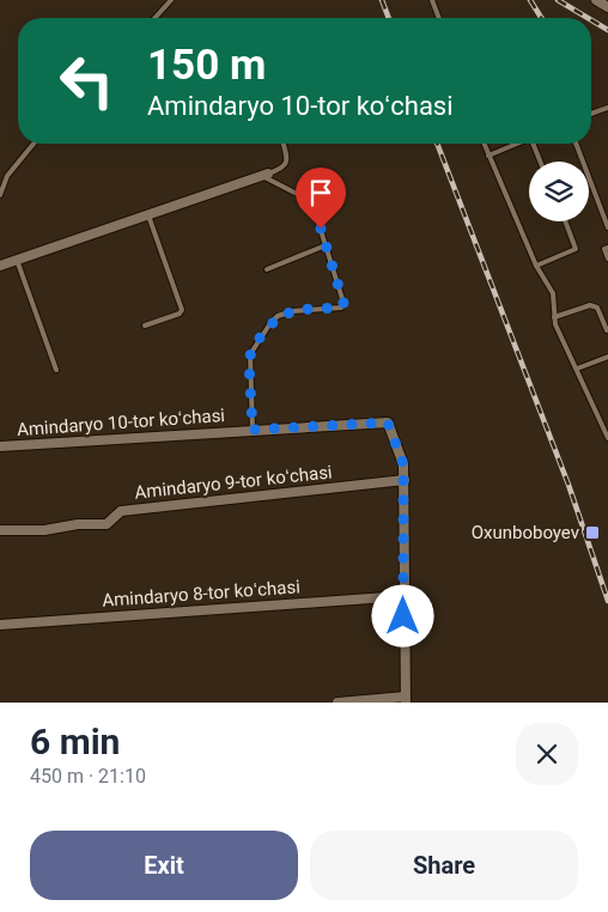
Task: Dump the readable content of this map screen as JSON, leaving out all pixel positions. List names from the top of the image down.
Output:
{
  "streets": {
    "street": ["Amindaryo 10-tor koʻchasi", "Amindaryo 9-tor koʻchasi", "Amindaryo 8-tor koʻchasi"]
  },
  "crossings": [
    ["Amindaryo 10-tor koʻchasi", "Amindaryo 9-tor koʻchasi"]
  ],
  "places": {
    "transit": ["Oxunboboyev"]
  },
  "page": {
    "turn": ["150 m", "Amindaryo 10-tor koʻchasi"],
    "heading": ["6 min", "450 m · 21:10"],
    "buttons": ["Exit", "Share"]
  }
}
